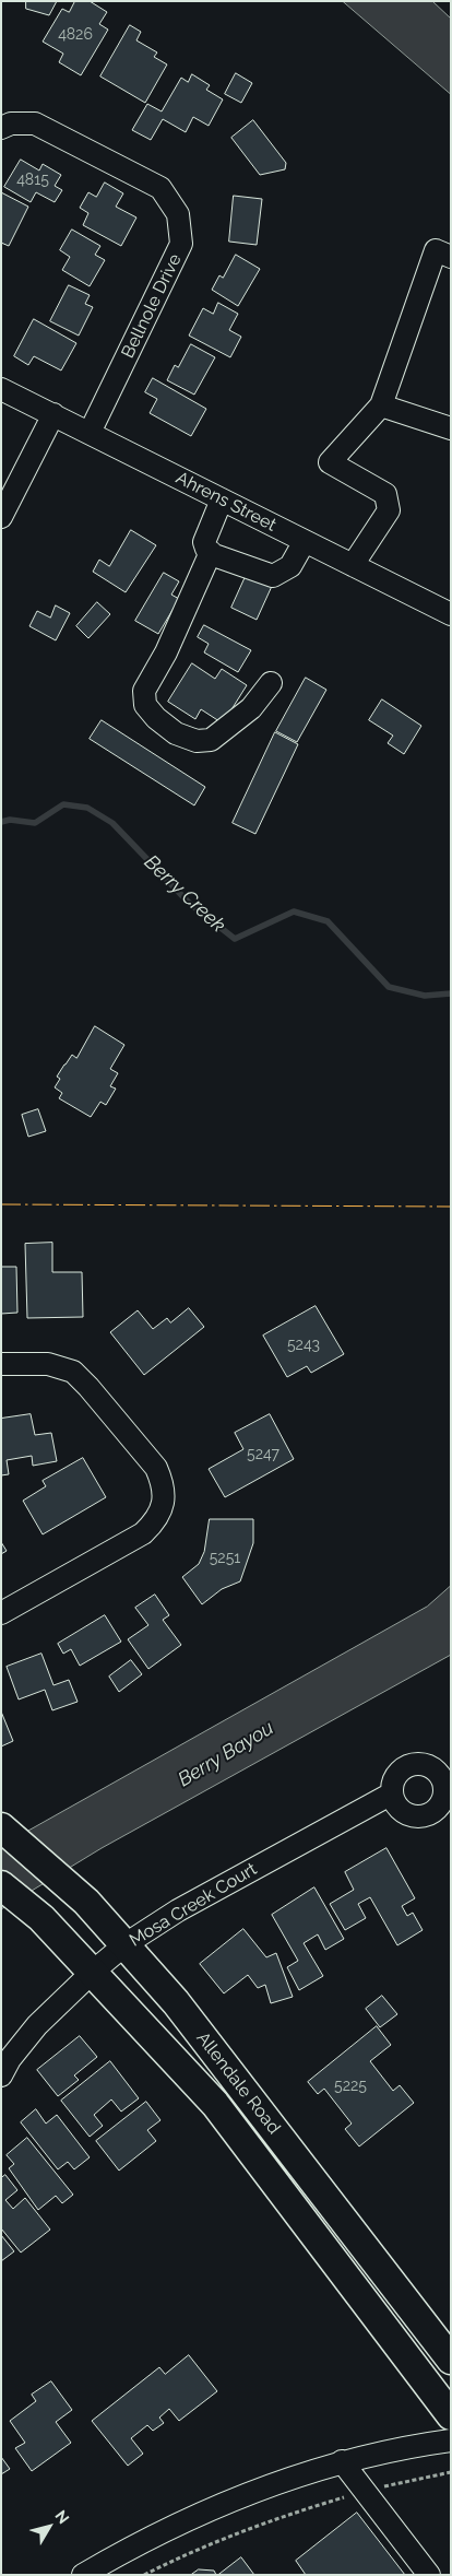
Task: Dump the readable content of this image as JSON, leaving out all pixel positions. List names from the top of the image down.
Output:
{
  "streets": {
    "main road": ["Allendale Road"],
    "street": ["Bellnole Drive", "Ahrens Street", "Mosa Creek Court"]
  },
  "crossings": [
    ["Bellnole Drive", "Ahrens Street"],
    ["Mosa Creek Court", "Allendale Road"]
  ],
  "water": ["Berry Creek", "Berry Bayou"],
  "house_numbers": [
    "4826",
    "4815",
    "5243",
    "5247",
    "5251",
    "5225"
  ],
  "north": "top right"
}
